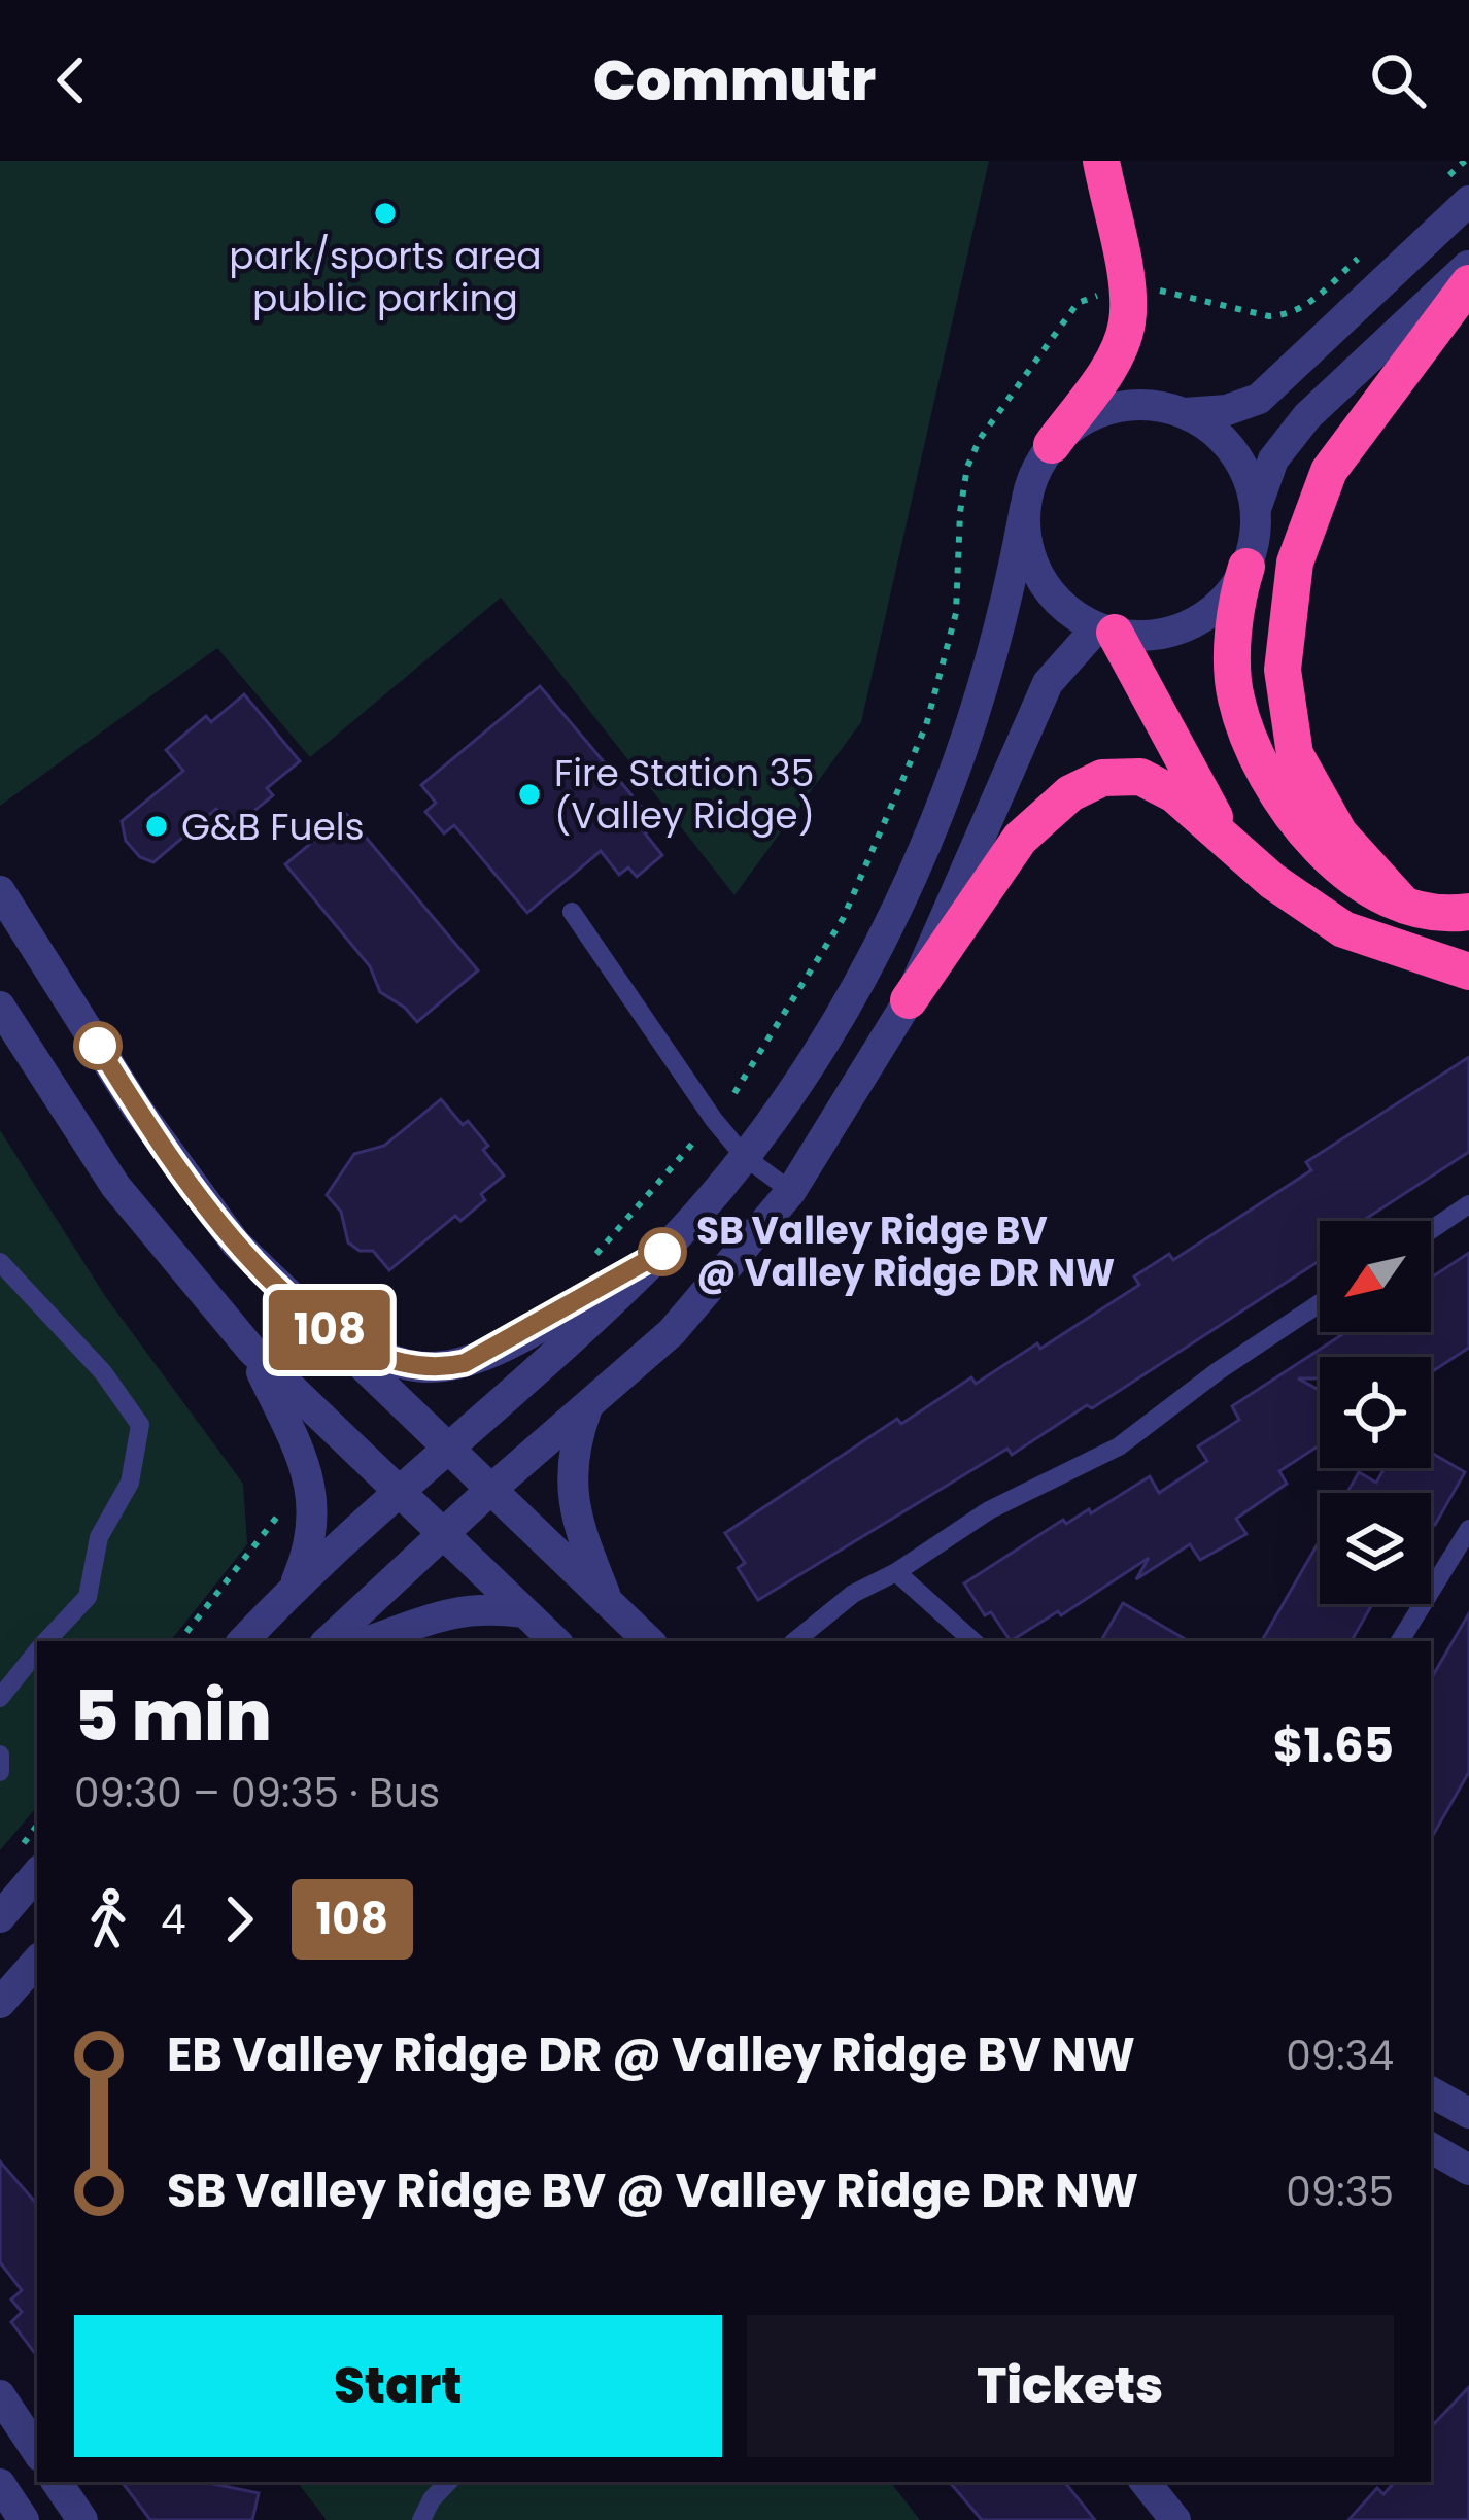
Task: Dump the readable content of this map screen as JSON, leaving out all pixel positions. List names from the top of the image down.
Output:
{
  "places": [
    "park/sports area public parking",
    "Fire Station 35 (Valley Ridge)",
    "G&B Fuels",
    "SB Valley Ridge BV @ Valley Ridge DR NW"
  ],
  "lines": ["bus line 108"],
  "north": "bottom left",
  "page": {
    "header": "Commutr",
    "on_map": "108",
    "heading": ["5 min", "09:30 – 09:35 · Bus", "$1.65"],
    "legs": ["4", "108"],
    "list": [
      {
        "name": "EB Valley Ridge DR @ Valley Ridge BV NW",
        "value": "09:34"
      },
      {
        "name": "SB Valley Ridge BV @ Valley Ridge DR NW",
        "value": "09:35"
      }
    ],
    "buttons": ["Start", "Tickets"]
  }
}
